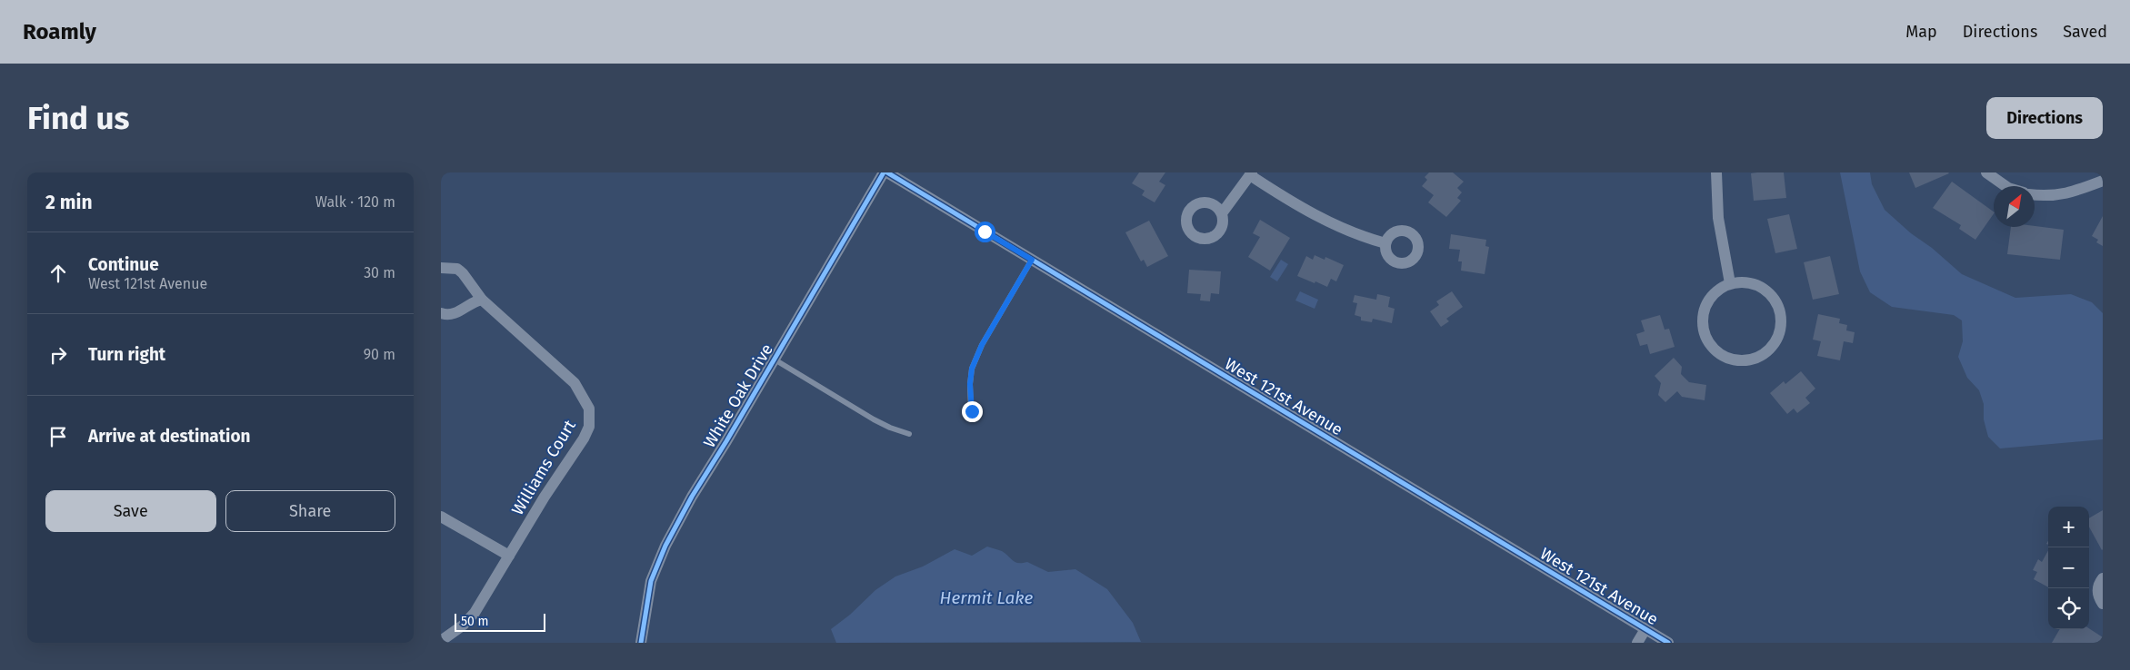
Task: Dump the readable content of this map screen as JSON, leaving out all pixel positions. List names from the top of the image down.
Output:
{
  "streets": {
    "street": ["White Oak Drive", "West 121st Avenue", "Williams Court"]
  },
  "crossings": [
    ["White Oak Drive", "West 121st Avenue"]
  ],
  "water": ["Hermit Lake"],
  "scale_bar": "50 m",
  "north": "top right",
  "page": {
    "header": "Roamly",
    "nav": ["Map", "Directions", "Saved"],
    "buttons": [
      "Directions",
      ["Save", "Share"]
    ],
    "title": "Find us",
    "heading": ["2 min", "Walk · 120 m"],
    "list": [
      ["Continue", "West 121st Avenue", "30 m"],
      ["Turn right", "90 m"],
      "Arrive at destination"
    ],
    "map_buttons": ["+", "−"],
    "scale": "50 m"
  }
}
